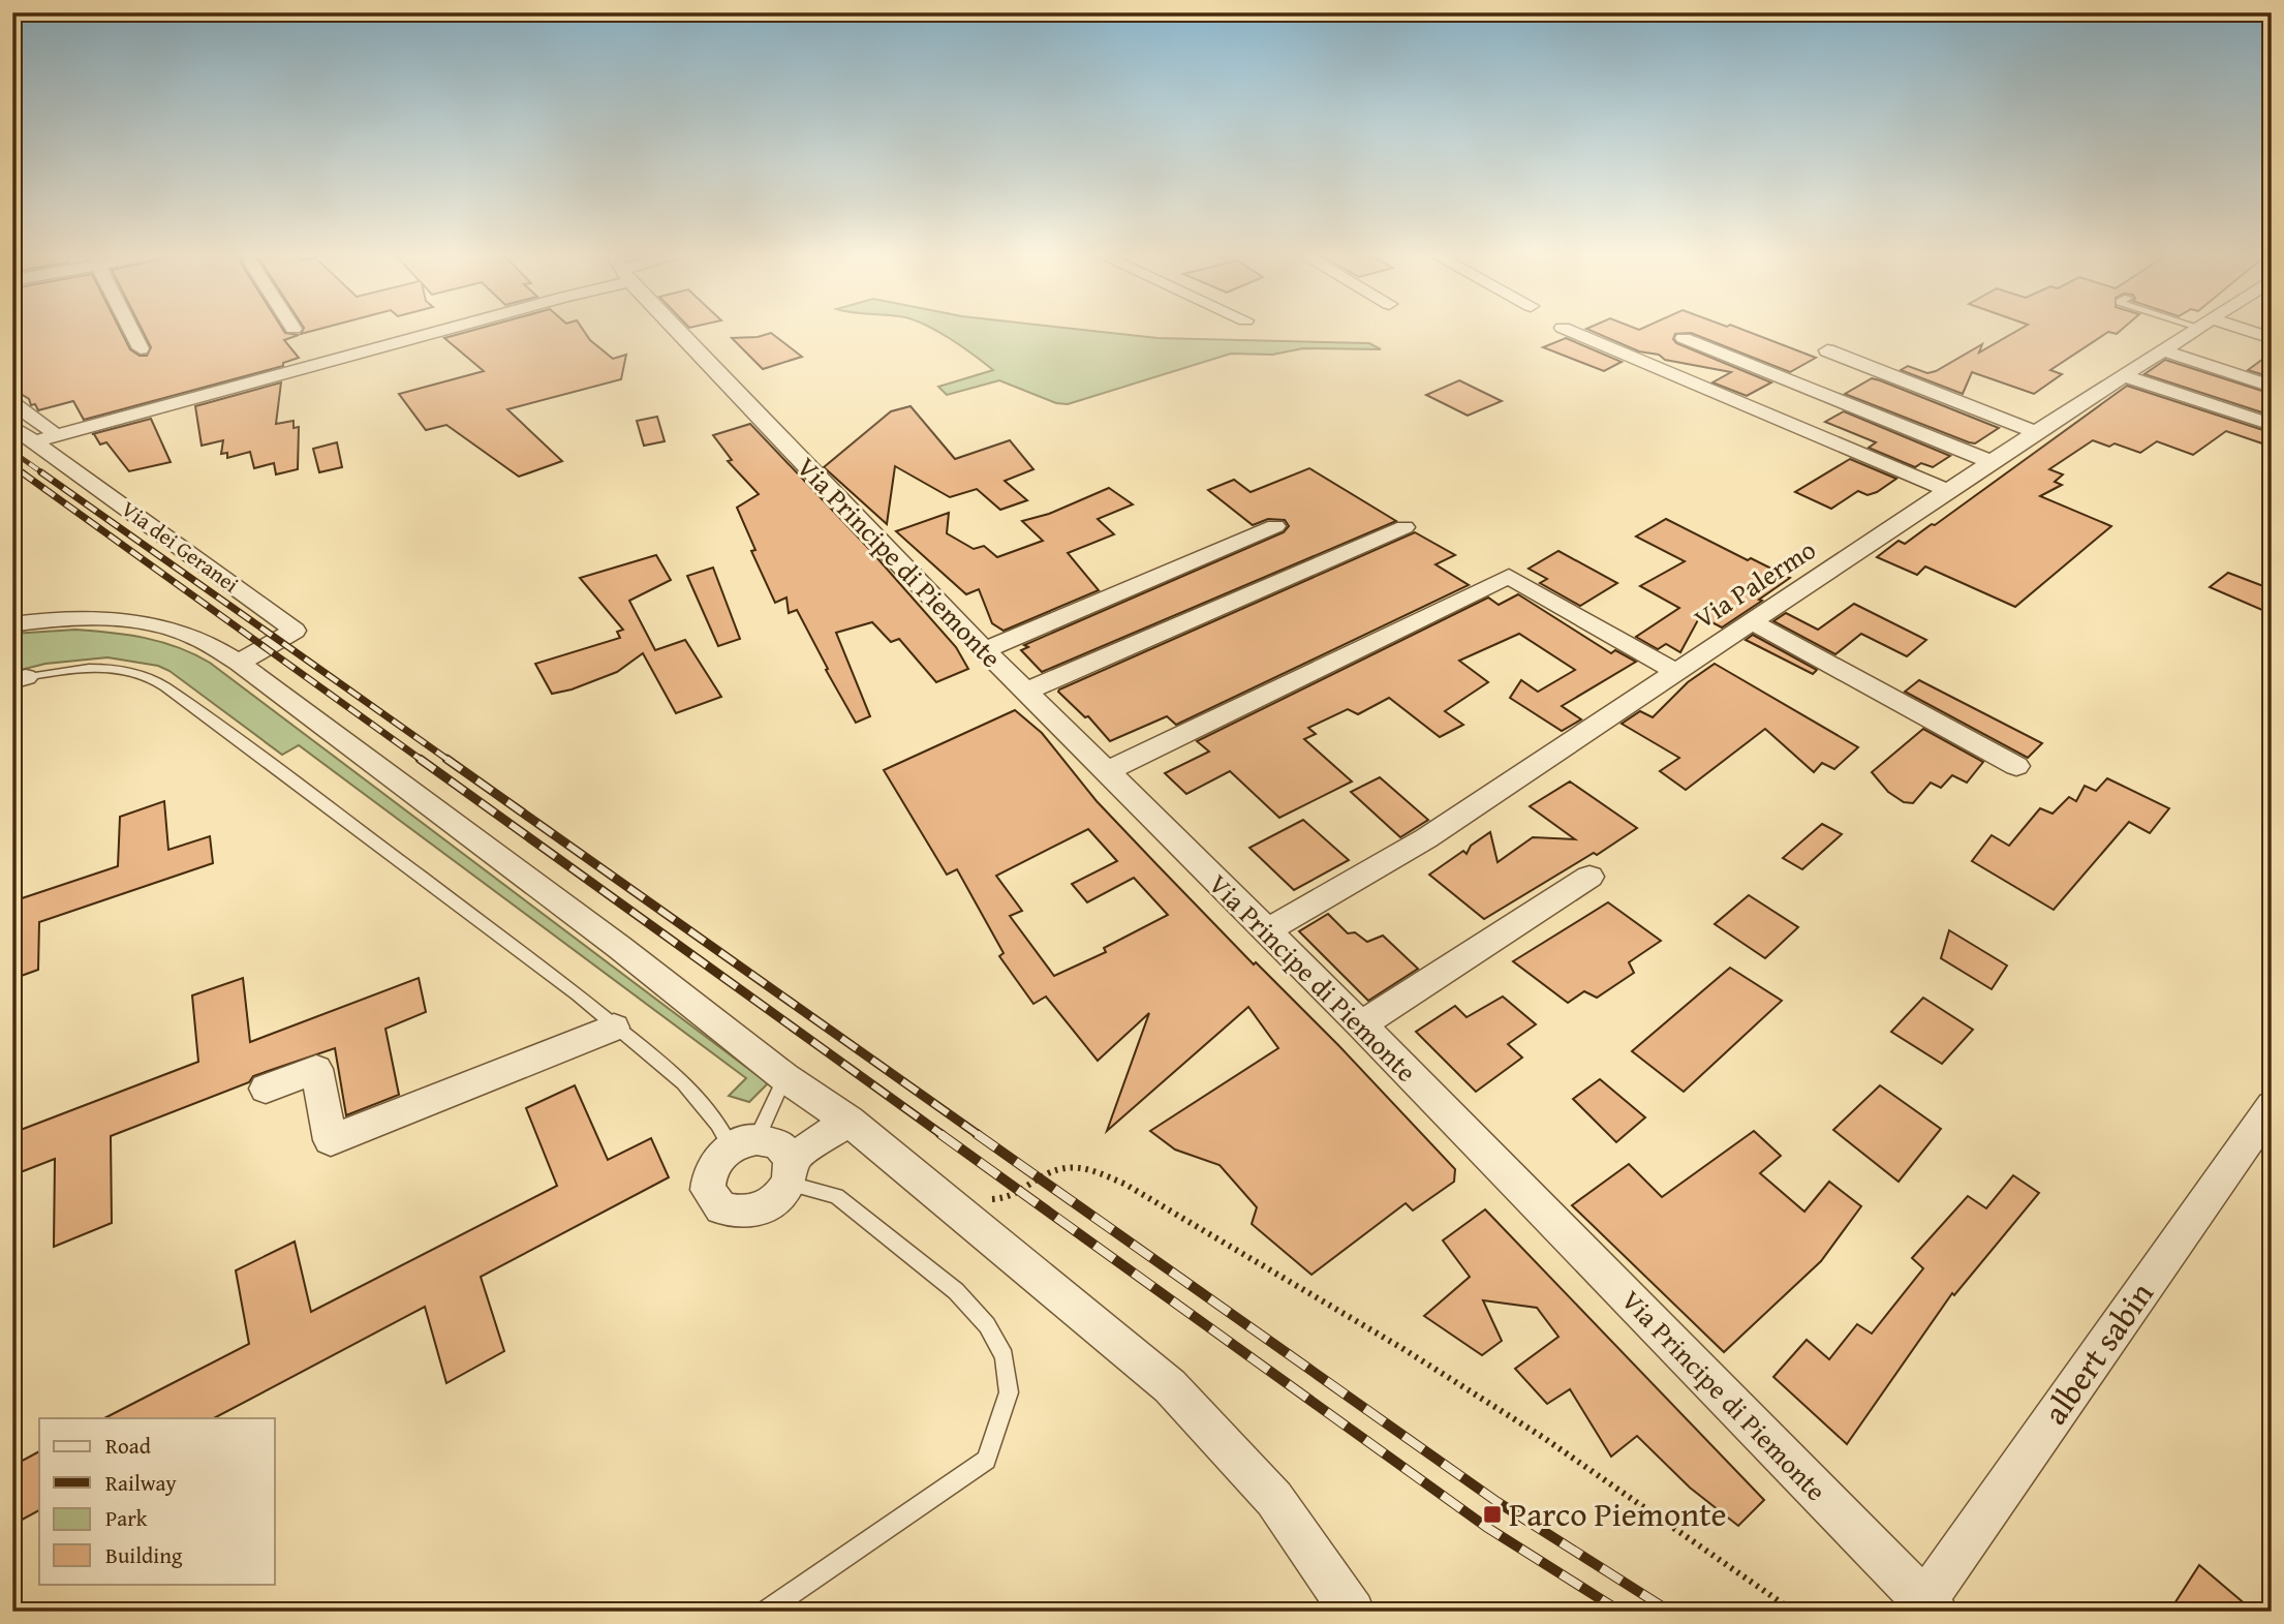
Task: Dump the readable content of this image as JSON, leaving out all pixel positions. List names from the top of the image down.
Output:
{
  "streets": {
    "street": [
      "Via dei Geranei",
      "Via Principe di Piemonte",
      "Via Palermo",
      "albert sabin"
    ]
  },
  "crossings": [
    ["Via Principe di Piemonte", "Via Palermo"],
    ["Via Principe di Piemonte", "albert sabin"]
  ],
  "places": {
    "transit": ["Parco Piemonte"]
  },
  "legend": [
    "Road",
    "Railway",
    "Park",
    "Building"
  ]
}
